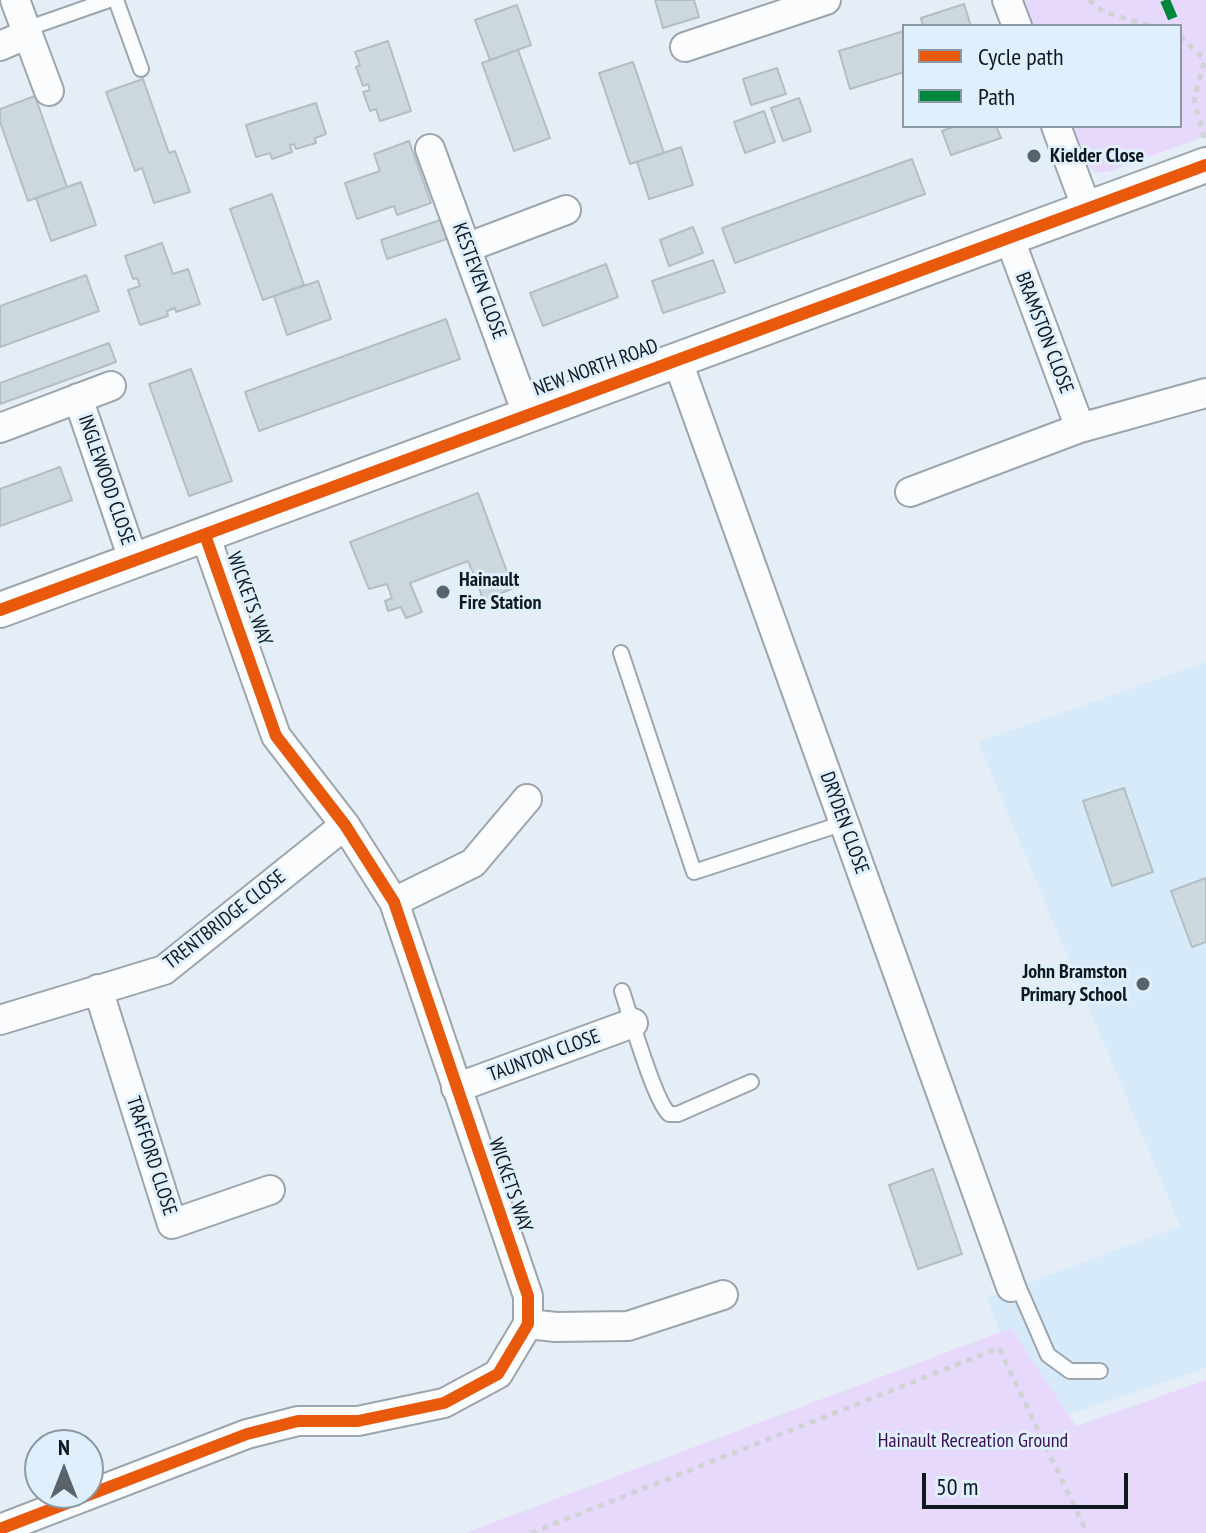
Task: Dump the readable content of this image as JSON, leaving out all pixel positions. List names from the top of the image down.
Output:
{
  "streets": {
    "street": [
      "KESTEVEN CLOSE",
      "BRAMSTON CLOSE",
      "NEW NORTH ROAD",
      "INGLEWOOD CLOSE",
      "WICKETS WAY",
      "DRYDEN CLOSE",
      "TRENTBRIDGE CLOSE",
      "TAUNTON CLOSE",
      "TRAFFORD CLOSE"
    ]
  },
  "crossings": [
    ["KESTEVEN CLOSE", "NEW NORTH ROAD"],
    ["BRAMSTON CLOSE", "NEW NORTH ROAD"],
    ["NEW NORTH ROAD", "INGLEWOOD CLOSE"],
    ["NEW NORTH ROAD", "WICKETS WAY"],
    ["NEW NORTH ROAD", "DRYDEN CLOSE"],
    ["WICKETS WAY", "TRENTBRIDGE CLOSE"],
    ["WICKETS WAY", "TAUNTON CLOSE"],
    ["TRENTBRIDGE CLOSE", "TRAFFORD CLOSE"]
  ],
  "parks": ["Hainault Recreation Ground"],
  "places": ["Kielder Close", "Hainault Fire Station", "John Bramston Primary School"],
  "legend": ["Cycle path", "Path"],
  "scale_bar": "50 m",
  "north": "top"
}
